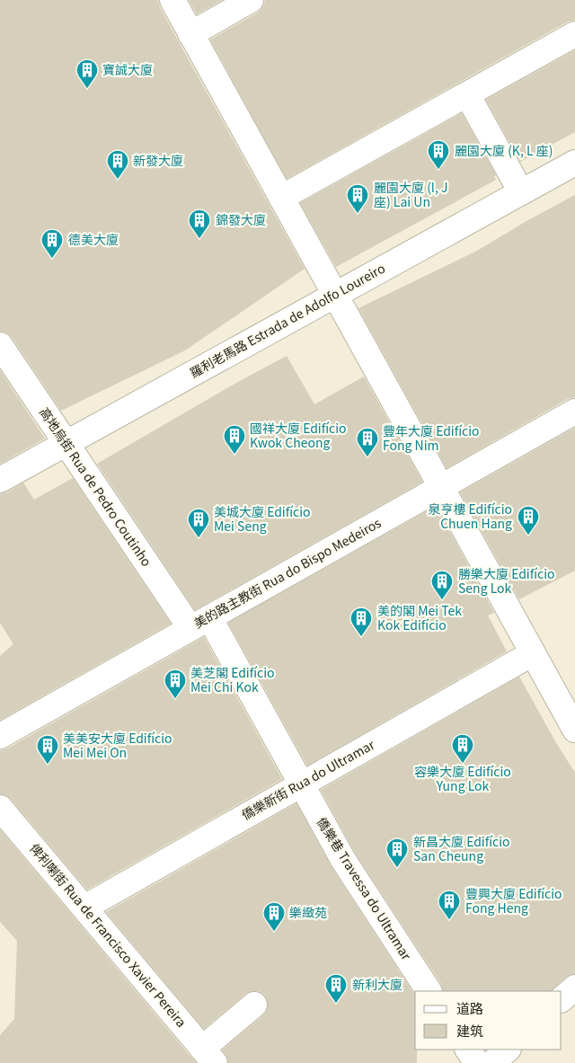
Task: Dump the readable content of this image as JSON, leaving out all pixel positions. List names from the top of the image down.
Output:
{
  "streets": {
    "street": [
      "羅利老馬路 Estrada de Adolfo Loureiro",
      "高地烏街 Rua de Pedro Coutinho",
      "美的路主教街 Rua do Bispo Medeiros",
      "僑樂新街 Rua do Ultramar",
      "僑樂巷 Travessa do Ultramar",
      "俾利喇街 Rua de Francisco Xavier Pereira"
    ]
  },
  "crossings": [
    ["羅利老馬路 Estrada de Adolfo Loureiro", "高地烏街 Rua de Pedro Coutinho"],
    ["高地烏街 Rua de Pedro Coutinho", "美的路主教街 Rua do Bispo Medeiros"],
    ["高地烏街 Rua de Pedro Coutinho", "僑樂巷 Travessa do Ultramar"],
    ["美的路主教街 Rua do Bispo Medeiros", "僑樂巷 Travessa do Ultramar"],
    ["僑樂新街 Rua do Ultramar", "僑樂巷 Travessa do Ultramar"],
    ["僑樂新街 Rua do Ultramar", "俾利喇街 Rua de Francisco Xavier Pereira"]
  ],
  "places": {
    "building": [
      "寶誠大廈",
      "麗園大廈 (K, L 座)",
      "新發大廈",
      "麗園大廈 (I, J 座) Lai Un",
      "錦發大廈",
      "德美大廈",
      "國祥大廈 Edifício Kwok Cheong",
      "豐年大廈 Edifício Fong Nim",
      "泉亨樓 Edifício Chuen Hang",
      "美城大廈 Edifício Mei Seng",
      "勝樂大廈 Edifício Seng Lok",
      "美的閣 Mei Tek Kok Edifício",
      "美芝閣 Edifício Mei Chi Kok",
      "容樂大廈 Edifício Yung Lok",
      "美美安大廈 Edifício Mei Mei On",
      "新昌大廈 Edifício San Cheung",
      "豐興大廈 Edifício Fong Heng",
      "樂緻苑",
      "新利大廈"
    ]
  },
  "legend": ["道路", "建筑"]
}
